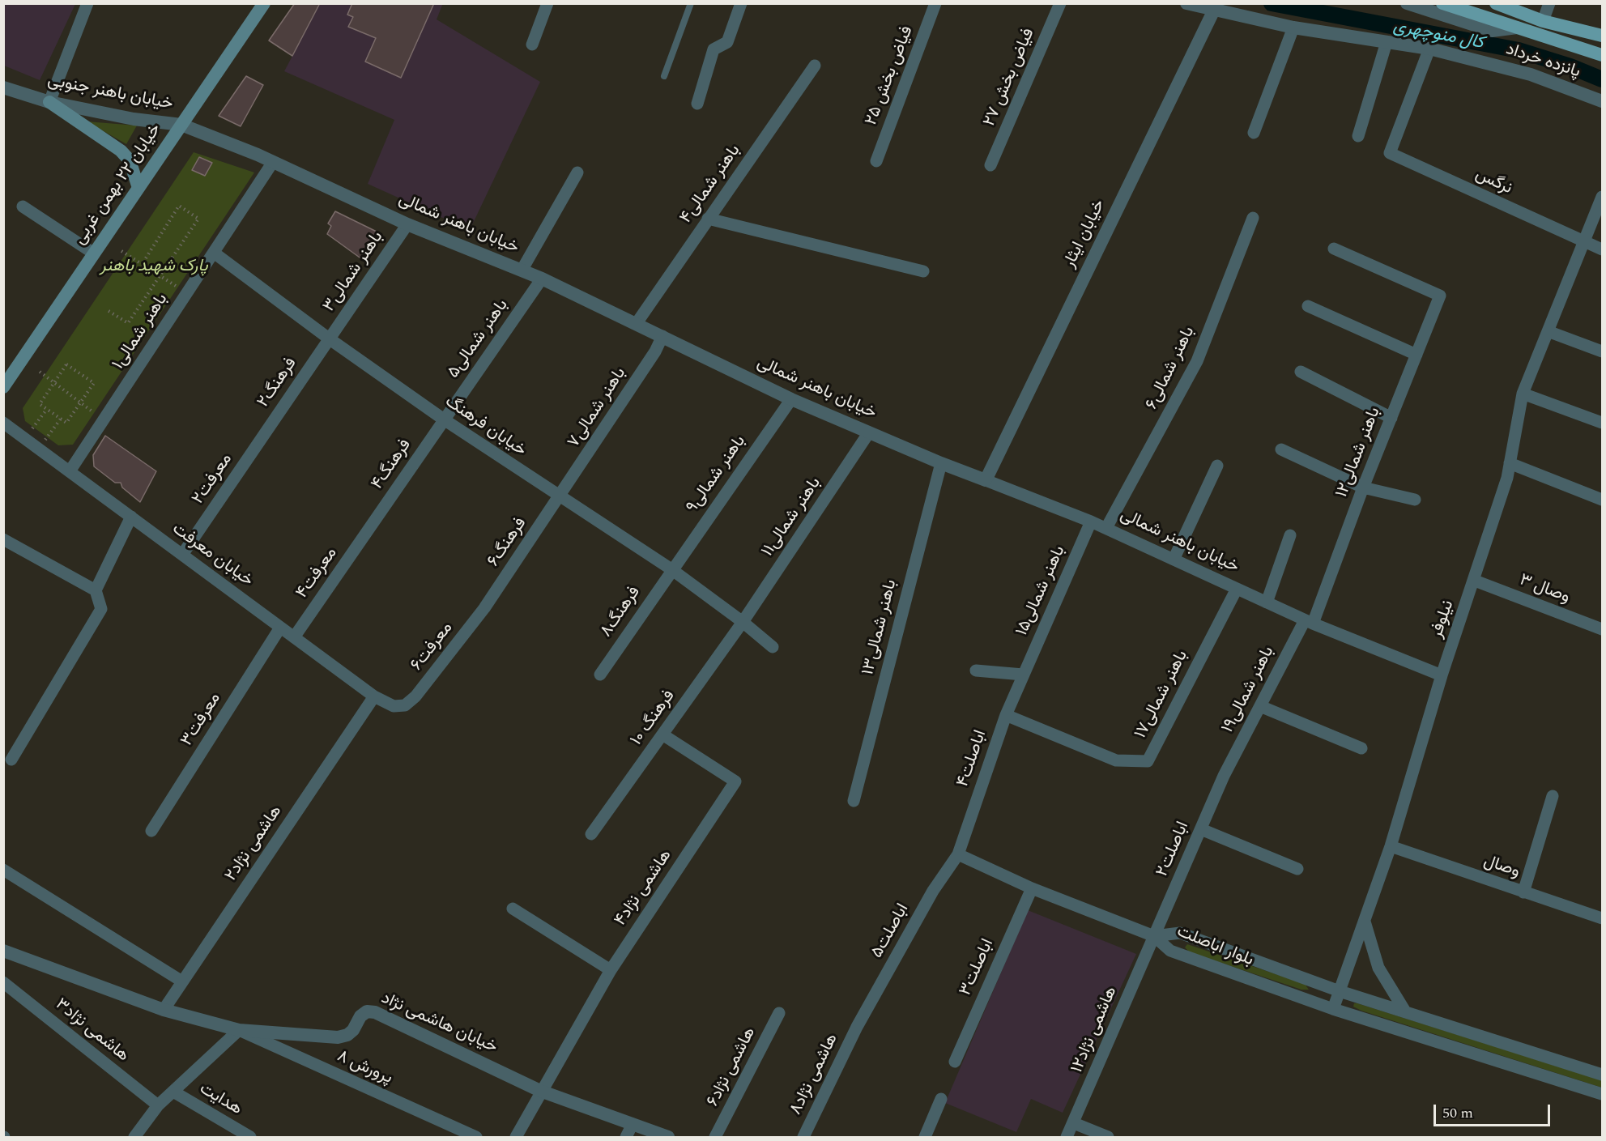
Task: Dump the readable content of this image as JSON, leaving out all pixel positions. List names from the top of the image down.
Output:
{
  "streets": {
    "main road": ["خیابان ۲۲ بهمن غربی"],
    "street": [
      "پانزده خرداد",
      "فیاض بخش ۲۵",
      "فیاض بخش ۲۷",
      "خیابان باهنر جنوبی",
      "نرگس",
      "باهنر شمالی۴",
      "خیابان باهنر شمالی",
      "خیابان ایثار",
      "باهنر شمالی۳",
      "باهنر شمالی۱",
      "باهنر شمالی۵",
      "باهنر شمالی۶",
      "فرهنگ۲",
      "باهنر شمالی۷",
      "خیابان فرهنگ",
      "باهنر شمالی۱۲",
      "فرهنگ۴",
      "باهنر شمالی۹",
      "معرفت۲",
      "باهنر شمالی۱۱",
      "فرهنگ۶",
      "خیابان معرفت",
      "معرفت۴",
      "وصال ۳",
      "باهنر شمالی۱۵",
      "فرهنگ۸",
      "نیلوفر",
      "باهنر شمالی۱۳",
      "معرفت۶",
      "باهنر شمالی۱۹",
      "باهنر شمالی۱۷",
      "فرهنگ ۱۰",
      "معرفت۳",
      "اباصلت۴",
      "هاشمی نژاد۲",
      "اباصلت۲",
      "وصال",
      "هاشمی نژاد۴",
      "اباصلت۵",
      "بلوار اباصلت",
      "اباصلت۳",
      "خیابان هاشمی نژاد",
      "هاشمی نژاد۱۲",
      "هاشمی نژاد۳",
      "هاشمی نژاد۶",
      "پرورش ۸",
      "هاشمی نژاد۸",
      "هدایت"
    ]
  },
  "crossings": [
    ["پانزده خرداد", "نرگس"],
    ["پانزده خرداد", "خیابان ایثار"],
    ["خیابان باهنر جنوبی", "خیابان ۲۲ بهمن غربی"],
    ["خیابان باهنر جنوبی", "خیابان باهنر شمالی"],
    ["نرگس", "نیلوفر"],
    ["خیابان ۲۲ بهمن غربی", "خیابان باهنر شمالی"],
    ["باهنر شمالی۴", "خیابان باهنر شمالی"],
    ["خیابان باهنر شمالی", "خیابان ایثار"],
    ["خیابان باهنر شمالی", "باهنر شمالی۳"],
    ["خیابان باهنر شمالی", "باهنر شمالی۱"],
    ["خیابان باهنر شمالی", "باهنر شمالی۵"],
    ["خیابان باهنر شمالی", "باهنر شمالی۶"],
    ["خیابان باهنر شمالی", "باهنر شمالی۷"],
    ["خیابان باهنر شمالی", "باهنر شمالی۱۲"],
    ["خیابان باهنر شمالی", "باهنر شمالی۹"],
    ["خیابان باهنر شمالی", "باهنر شمالی۱۱"],
    ["خیابان باهنر شمالی", "باهنر شمالی۱۵"],
    ["خیابان باهنر شمالی", "نیلوفر"],
    ["خیابان باهنر شمالی", "باهنر شمالی۱۳"],
    ["خیابان باهنر شمالی", "باهنر شمالی۱۹"],
    ["خیابان باهنر شمالی", "باهنر شمالی۱۷"],
    ["باهنر شمالی۳", "فرهنگ۲"],
    ["باهنر شمالی۳", "خیابان فرهنگ"],
    ["باهنر شمالی۱", "خیابان فرهنگ"],
    ["باهنر شمالی۱", "خیابان معرفت"],
    ["باهنر شمالی۵", "خیابان فرهنگ"],
    ["باهنر شمالی۵", "فرهنگ۴"],
    ["فرهنگ۲", "خیابان فرهنگ"],
    ["فرهنگ۲", "معرفت۲"],
    ["باهنر شمالی۷", "خیابان فرهنگ"],
    ["باهنر شمالی۷", "فرهنگ۶"],
    ["خیابان فرهنگ", "فرهنگ۴"],
    ["خیابان فرهنگ", "باهنر شمالی۹"],
    ["خیابان فرهنگ", "باهنر شمالی۱۱"],
    ["خیابان فرهنگ", "فرهنگ۶"],
    ["خیابان فرهنگ", "فرهنگ۸"],
    ["خیابان فرهنگ", "فرهنگ ۱۰"],
    ["باهنر شمالی۱۲", "باهنر شمالی۱۹"],
    ["فرهنگ۴", "معرفت۴"],
    ["باهنر شمالی۹", "فرهنگ۸"],
    ["معرفت۲", "خیابان معرفت"],
    ["باهنر شمالی۱۱", "فرهنگ ۱۰"],
    ["فرهنگ۶", "معرفت۶"],
    ["خیابان معرفت", "معرفت۴"],
    ["خیابان معرفت", "معرفت۶"],
    ["خیابان معرفت", "معرفت۳"],
    ["خیابان معرفت", "هاشمی نژاد۲"],
    ["وصال ۳", "نیلوفر"],
    ["باهنر شمالی۱۵", "اباصلت۴"],
    ["نیلوفر", "وصال"],
    ["نیلوفر", "بلوار اباصلت"],
    ["باهنر شمالی۱۹", "اباصلت۲"],
    ["باهنر شمالی۱۷", "اباصلت۴"],
    ["فرهنگ ۱۰", "هاشمی نژاد۴"],
    ["اباصلت۴", "اباصلت۵"],
    ["هاشمی نژاد۲", "خیابان هاشمی نژاد"],
    ["اباصلت۲", "بلوار اباصلت"],
    ["اباصلت۲", "هاشمی نژاد۱۲"],
    ["هاشمی نژاد۴", "خیابان هاشمی نژاد"],
    ["اباصلت۵", "هاشمی نژاد۸"],
    ["بلوار اباصلت", "هاشمی نژاد۱۲"],
    ["خیابان هاشمی نژاد", "پرورش ۸"]
  ],
  "water": ["کال منوچهری"],
  "parks": ["پارک شهید باهنر"],
  "scale_bar": "50 m"
}
